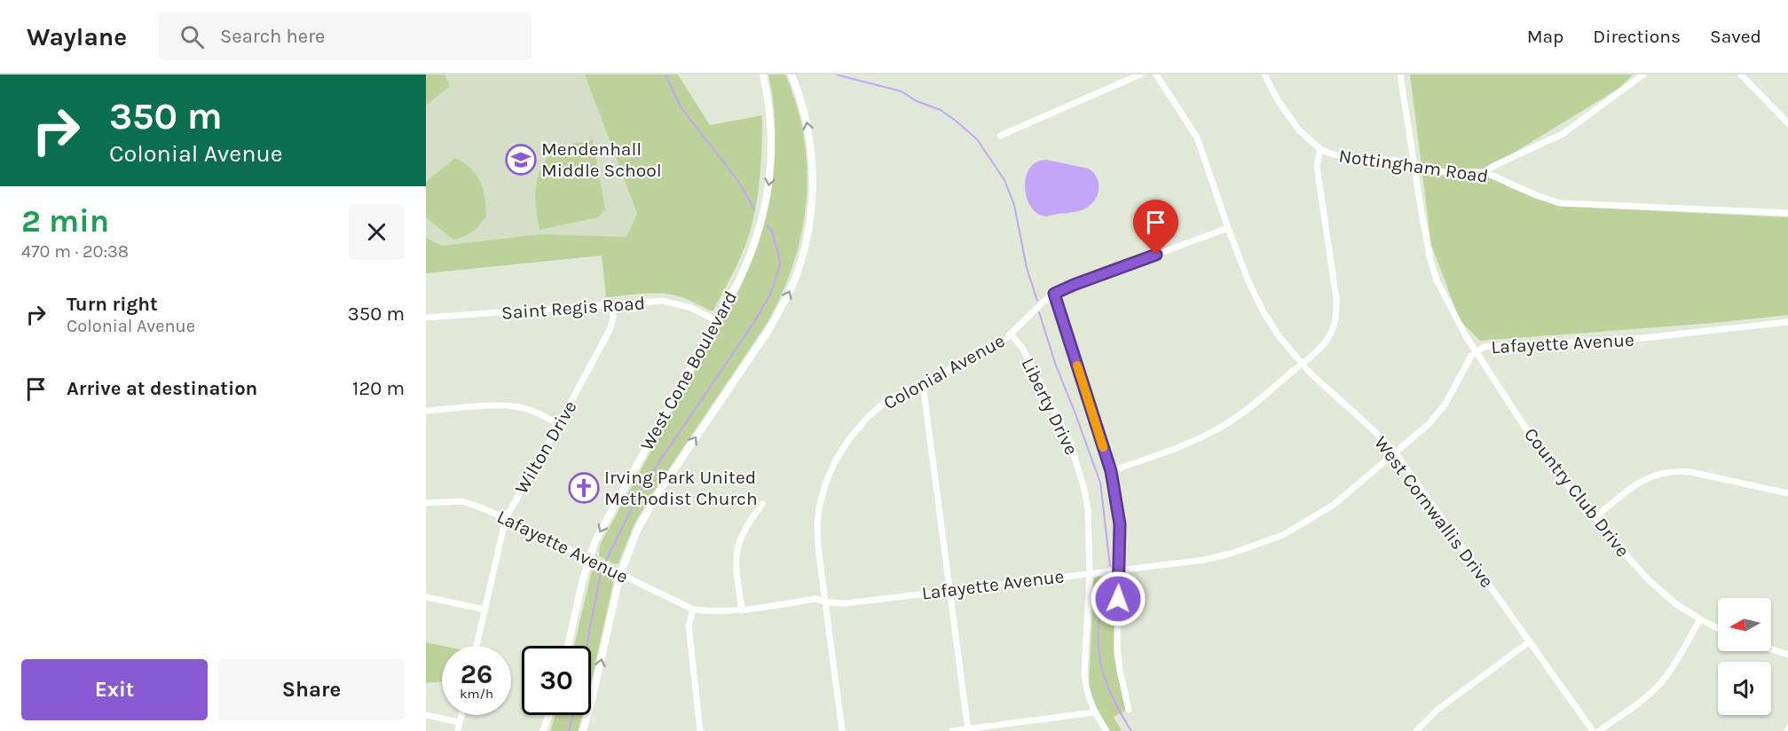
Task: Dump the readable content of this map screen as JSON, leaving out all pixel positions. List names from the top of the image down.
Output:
{
  "streets": {
    "main road": ["West Cone Boulevard"],
    "street": [
      "Nottingham Road",
      "Saint Regis Road",
      "Lafayette Avenue",
      "Colonial Avenue",
      "Liberty Drive",
      "Wilton Drive",
      "Country Club Drive",
      "West Cornwallis Drive"
    ]
  },
  "crossings": [
    ["Nottingham Road", "Country Club Drive"],
    ["Saint Regis Road", "West Cone Boulevard"],
    ["Saint Regis Road", "Wilton Drive"],
    ["Lafayette Avenue", "West Cone Boulevard"],
    ["Lafayette Avenue", "Colonial Avenue"],
    ["Lafayette Avenue", "Liberty Drive"],
    ["Lafayette Avenue", "Wilton Drive"],
    ["Lafayette Avenue", "Country Club Drive"],
    ["Lafayette Avenue", "West Cornwallis Drive"],
    ["Colonial Avenue", "Liberty Drive"],
    ["Colonial Avenue", "West Cornwallis Drive"]
  ],
  "places": {
    "school or university": ["Mendenhall Middle School"],
    "church": ["Irving Park United Methodist Church"]
  },
  "north": "left",
  "page": {
    "header": "Waylane",
    "search": "Search here",
    "nav": ["Map", "Directions", "Saved"],
    "turn": ["350 m", "Colonial Avenue"],
    "heading": ["2 min", "470 m · 20:38"],
    "list": [
      {
        "name": "Turn right",
        "note": "Colonial Avenue",
        "value": "350 m"
      },
      {
        "name": "Arrive at destination",
        "value": "120 m"
      }
    ],
    "speed": "26 km/h",
    "limit": "30",
    "buttons": ["Exit", "Share"]
  }
}
